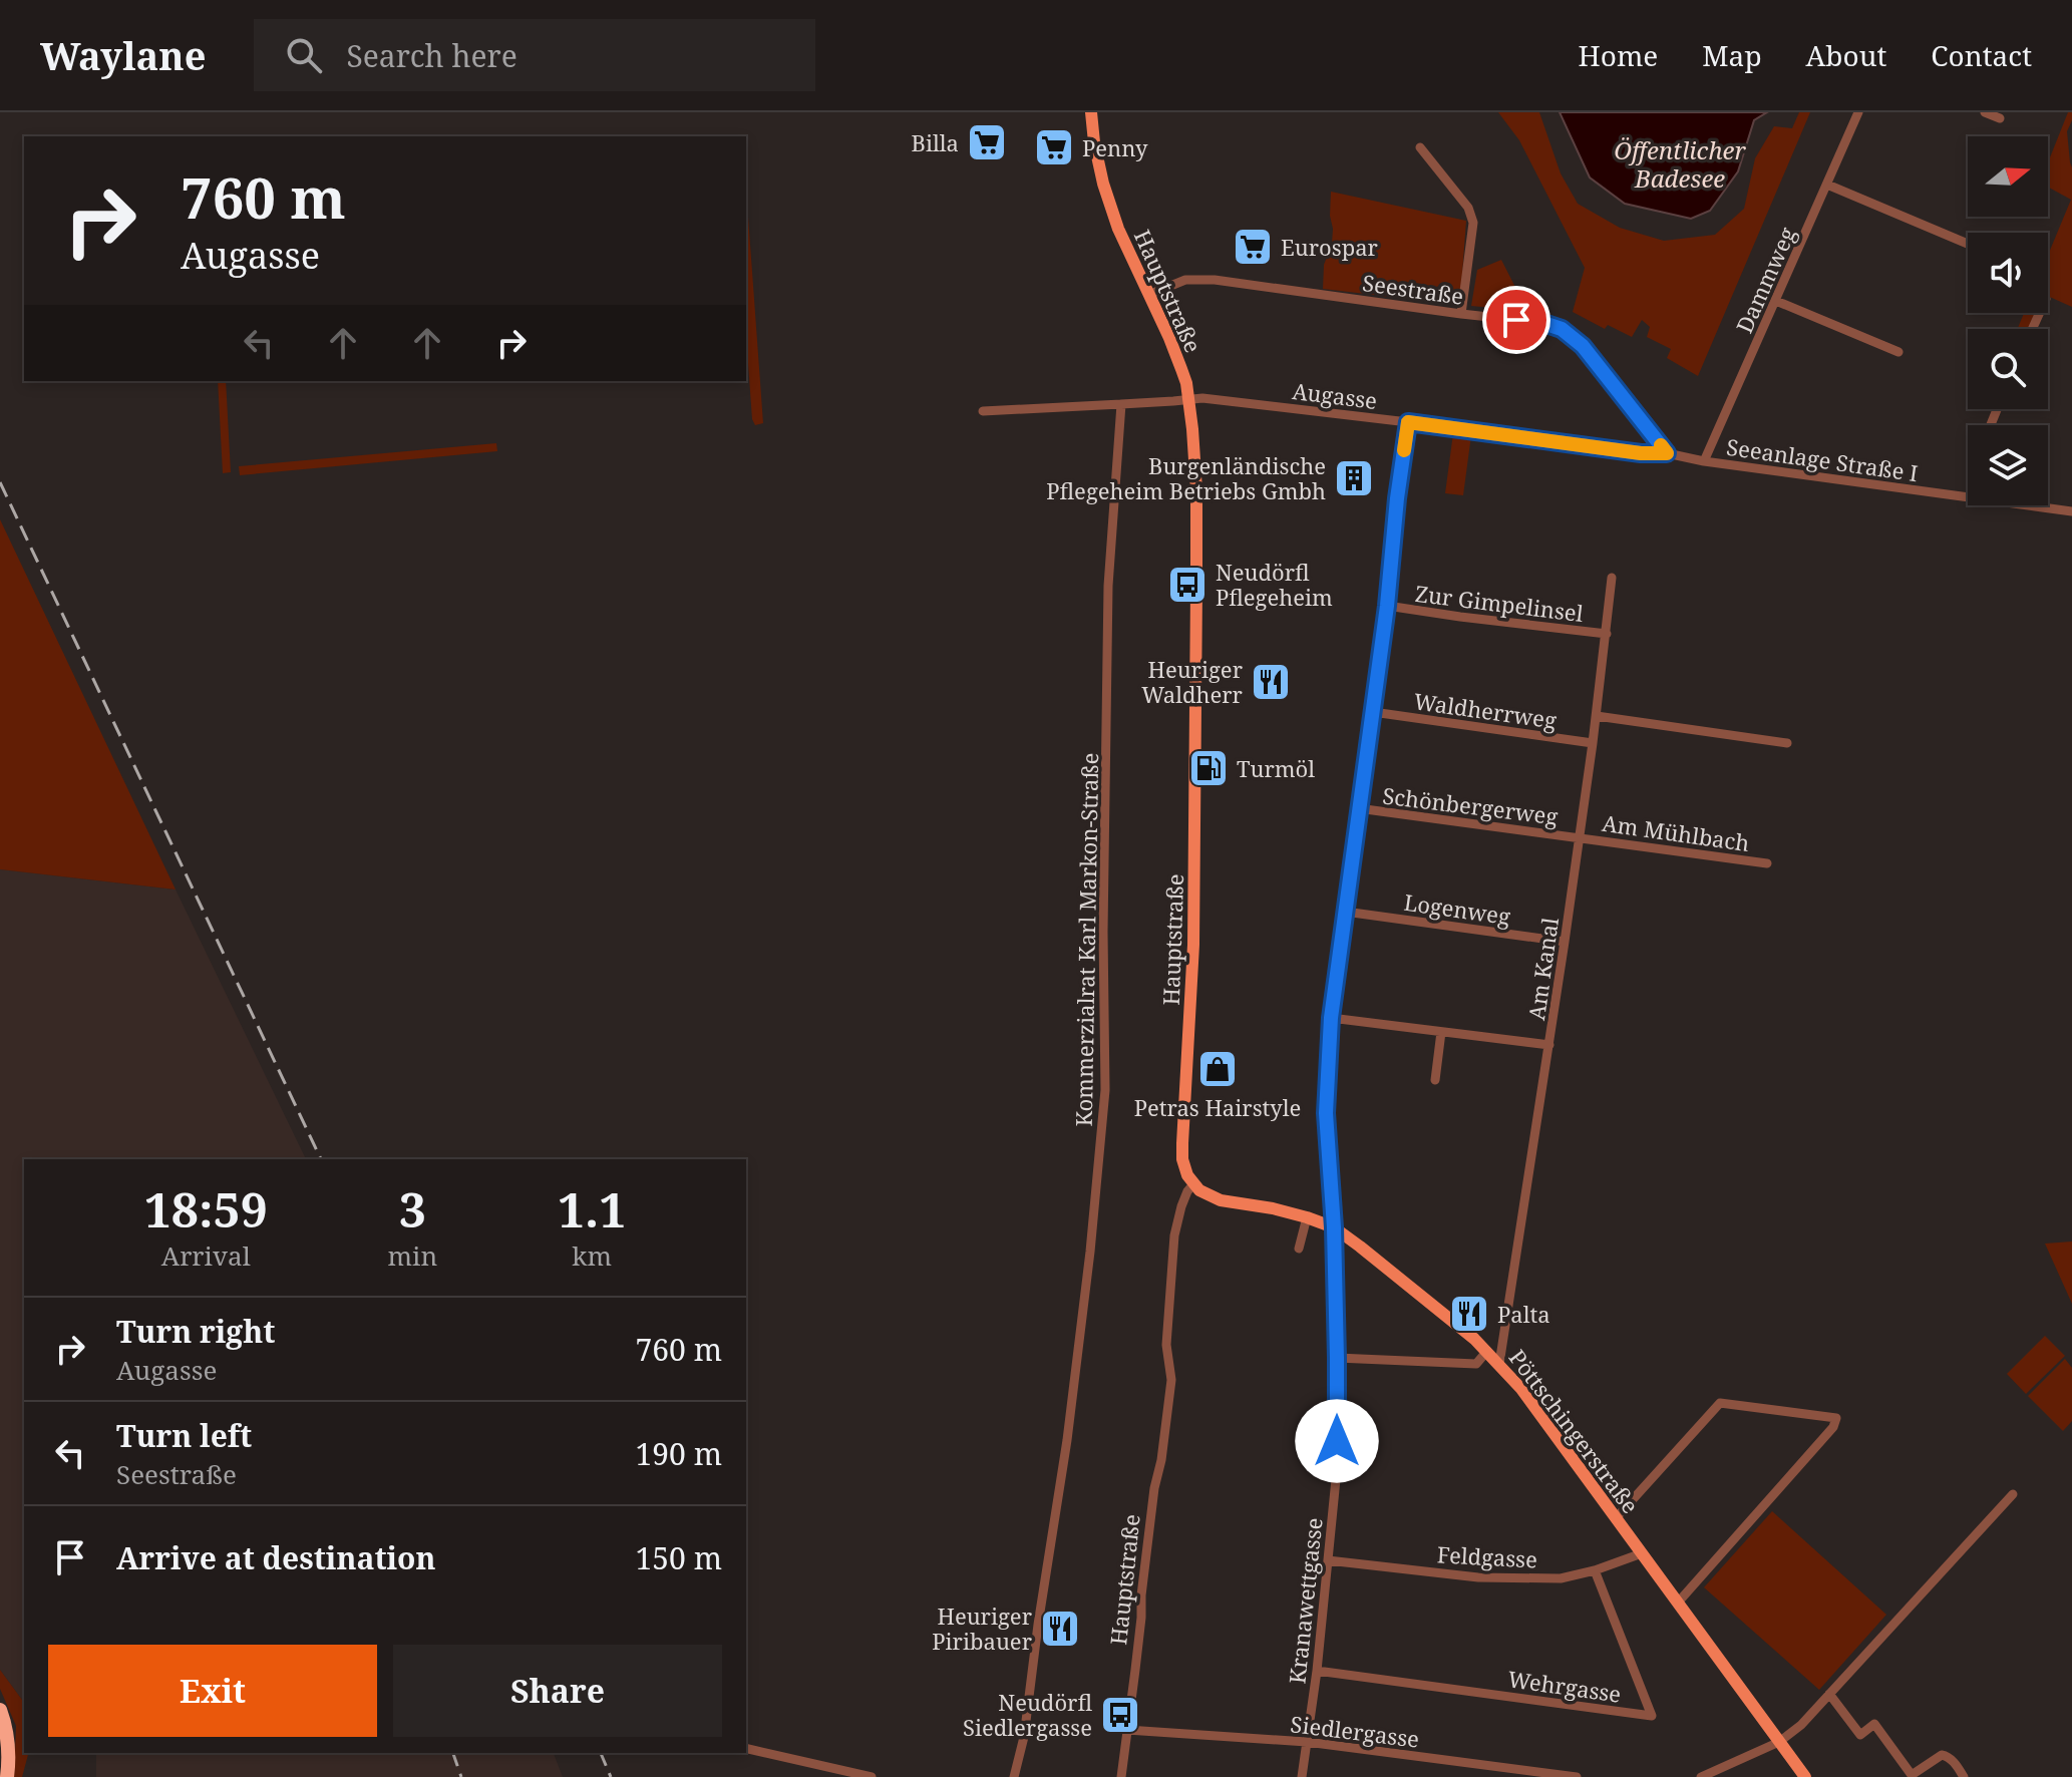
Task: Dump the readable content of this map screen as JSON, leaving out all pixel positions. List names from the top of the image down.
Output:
{
  "streets": {
    "main road": ["Hauptstraße", "Pöttschingerstraße"],
    "street": [
      "Dammweg",
      "Seestraße",
      "Augasse",
      "Seeanlage Straße I",
      "Zur Gimpelinsel",
      "Waldherrweg",
      "Schönbergerweg",
      "Am Mühlbach",
      "Logenweg",
      "Kommerzialrat Karl Markon-Straße",
      "Am Kanal",
      "Feldgasse",
      "Kranawettgasse",
      "Wehrgasse",
      "Siedlergasse"
    ]
  },
  "crossings": [
    ["Dammweg", "Seeanlage Straße I"],
    ["Seestraße", "Hauptstraße"],
    ["Seestraße", "Augasse"],
    ["Seestraße", "Seeanlage Straße I"],
    ["Hauptstraße", "Augasse"],
    ["Hauptstraße", "Pöttschingerstraße"],
    ["Hauptstraße", "Siedlergasse"],
    ["Augasse", "Seeanlage Straße I"],
    ["Augasse", "Kranawettgasse"],
    ["Zur Gimpelinsel", "Am Kanal"],
    ["Zur Gimpelinsel", "Kranawettgasse"],
    ["Waldherrweg", "Am Kanal"],
    ["Waldherrweg", "Kranawettgasse"],
    ["Schönbergerweg", "Am Mühlbach"],
    ["Schönbergerweg", "Am Kanal"],
    ["Schönbergerweg", "Kranawettgasse"],
    ["Am Mühlbach", "Am Kanal"],
    ["Logenweg", "Am Kanal"],
    ["Logenweg", "Kranawettgasse"],
    ["Am Kanal", "Pöttschingerstraße"],
    ["Pöttschingerstraße", "Feldgasse"],
    ["Pöttschingerstraße", "Kranawettgasse"],
    ["Feldgasse", "Kranawettgasse"],
    ["Feldgasse", "Wehrgasse"],
    ["Kranawettgasse", "Wehrgasse"],
    ["Kranawettgasse", "Siedlergasse"]
  ],
  "water": ["Öffentlicher Badesee"],
  "places": {
    "supermarket": ["Billa", "Penny", "Eurospar"],
    "building": ["Burgenländische Pflegeheim Betriebs Gmbh"],
    "bus stop": ["Neudörfl Pflegeheim", "Neudörfl Siedlergasse"],
    "restaurant": ["Heuriger Waldherr", "Palta", "Heuriger Piribauer"],
    "fuel station": ["Turmöl"],
    "shop": ["Petras Hairstyle"]
  },
  "north": "right",
  "page": {
    "header": "Waylane",
    "search": "Search here",
    "nav": [
      "Home",
      "Map",
      "About",
      "Contact"
    ],
    "turn": ["760 m", "Augasse"],
    "eta": [
      "18:59",
      "Arrival",
      "3",
      "min",
      "1.1",
      "km"
    ],
    "list": [
      {
        "name": "Turn right",
        "note": "Augasse",
        "value": "760 m"
      },
      {
        "name": "Turn left",
        "note": "Seestraße",
        "value": "190 m"
      },
      {
        "name": "Arrive at destination",
        "value": "150 m"
      }
    ],
    "buttons": ["Exit", "Share"]
  }
}
